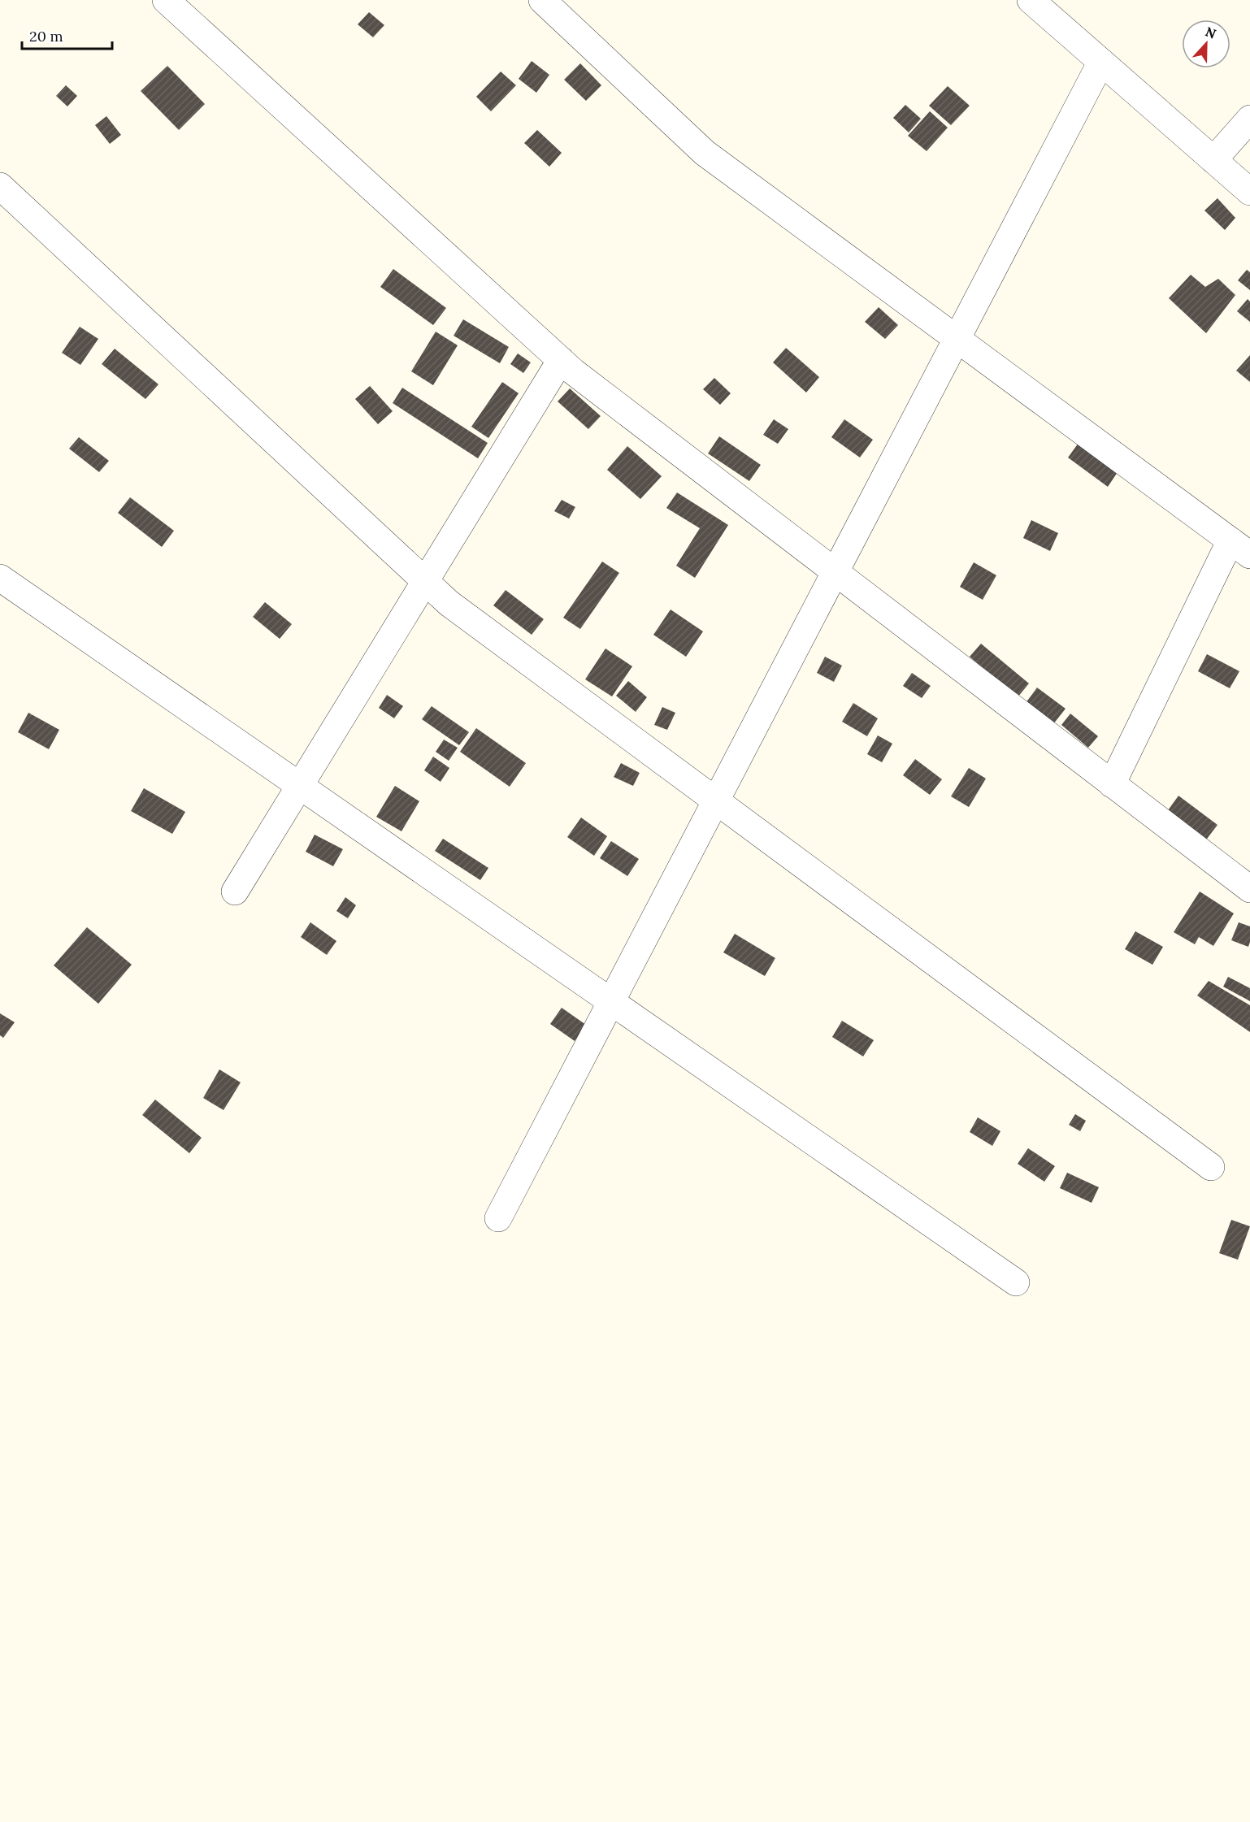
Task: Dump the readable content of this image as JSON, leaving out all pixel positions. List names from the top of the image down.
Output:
{
  "scale_bar": "20 m",
  "north": "top"
}
